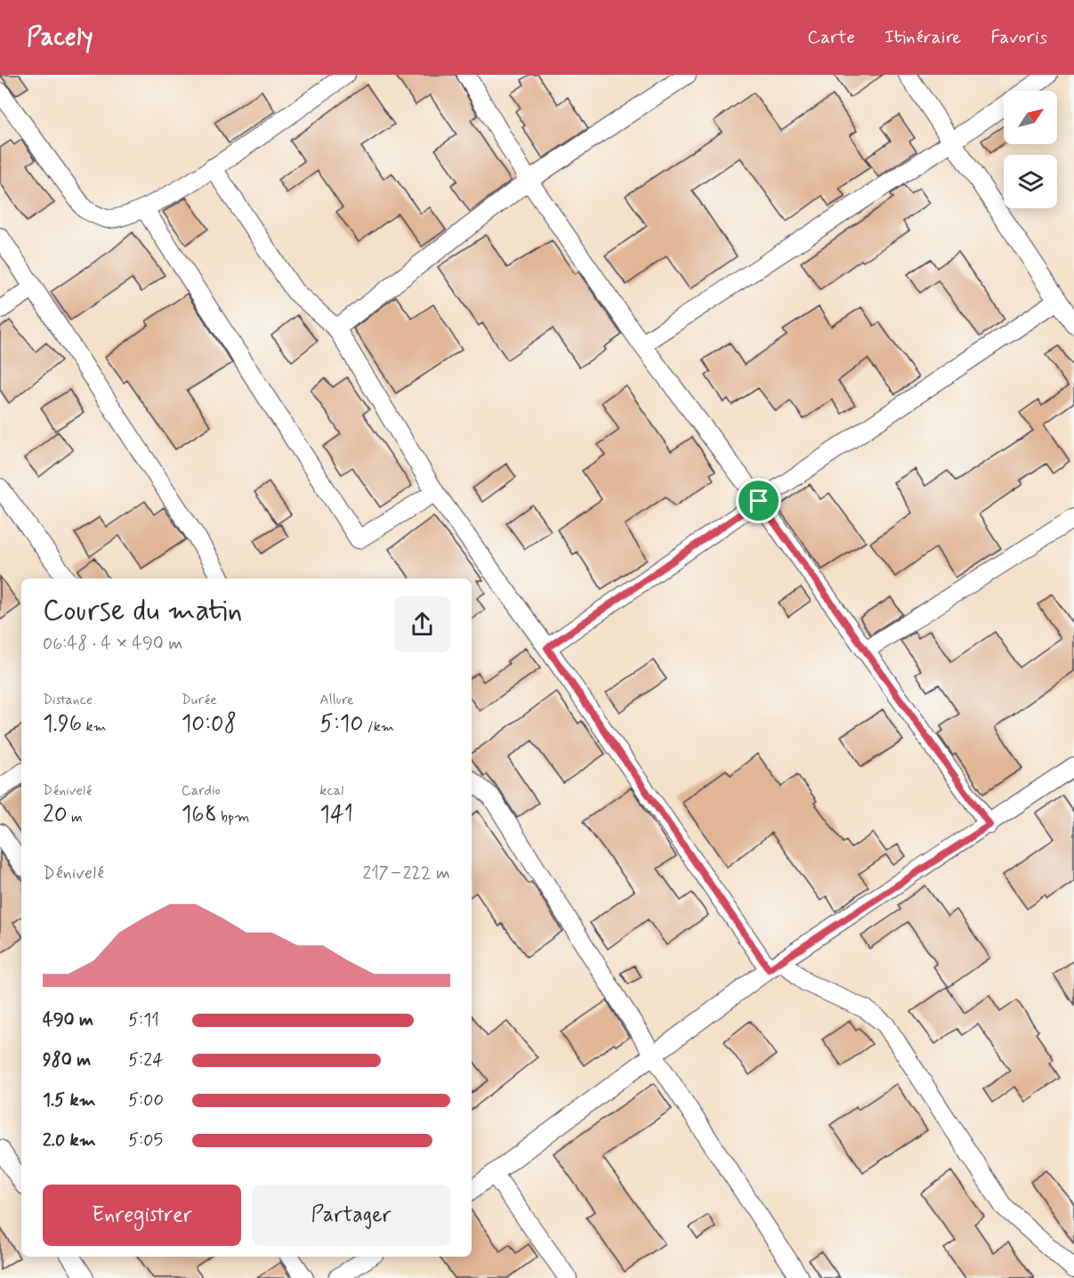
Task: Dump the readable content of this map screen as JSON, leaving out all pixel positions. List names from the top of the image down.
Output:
{
  "north": "top right",
  "page": {
    "header": "Pacely",
    "nav": ["Carte", "Itinéraire", "Favoris"],
    "heading": ["Course du matin", "06:48 · 4 × 490 m"],
    "stats": [
      ["Distance", "1.96 km"],
      ["Durée", "10:08"],
      ["Allure", "5:10 /km"],
      ["Dénivelé", "20 m"],
      ["Cardio", "168 bpm"],
      ["kcal", "141"]
    ],
    "chart": ["Dénivelé", "217–222 m"],
    "list": [
      {
        "name": "490 m",
        "note": "5:11"
      },
      {
        "name": "980 m",
        "note": "5:24"
      },
      {
        "name": "1.5 km",
        "note": "5:00"
      },
      {
        "name": "2.0 km",
        "note": "5:05"
      }
    ],
    "buttons": ["Enregistrer", "Partager"]
  }
}
